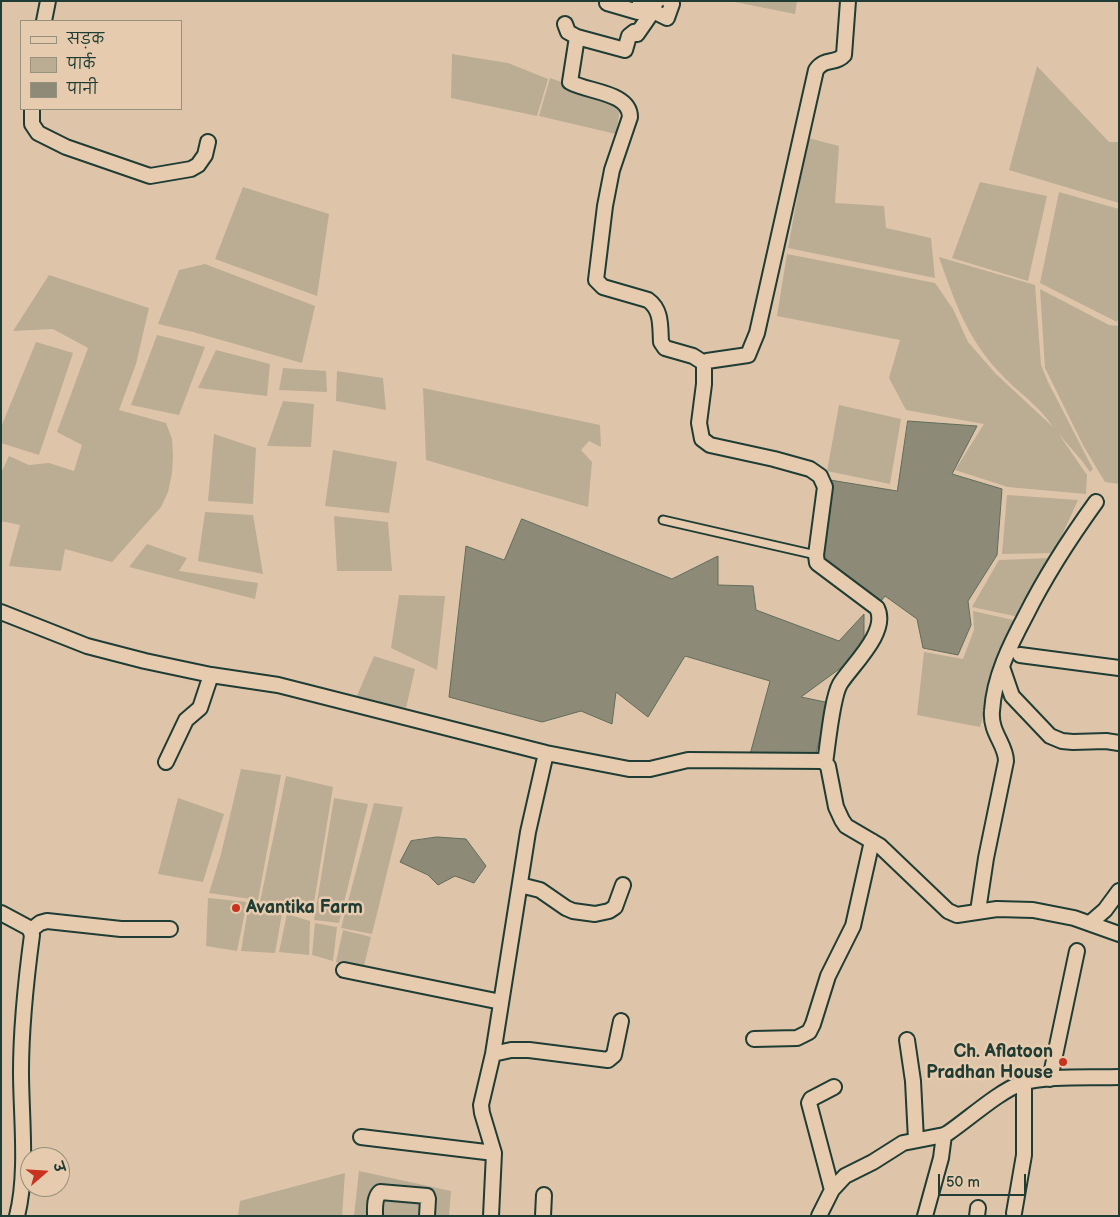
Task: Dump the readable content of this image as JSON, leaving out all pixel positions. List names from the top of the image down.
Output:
{
  "places": ["Avantika Farm", "Ch. Aflatoon Pradhan House"],
  "legend": ["सड़क", "पार्क", "पानी"],
  "scale_bar": "50 m",
  "north": "right"
}
